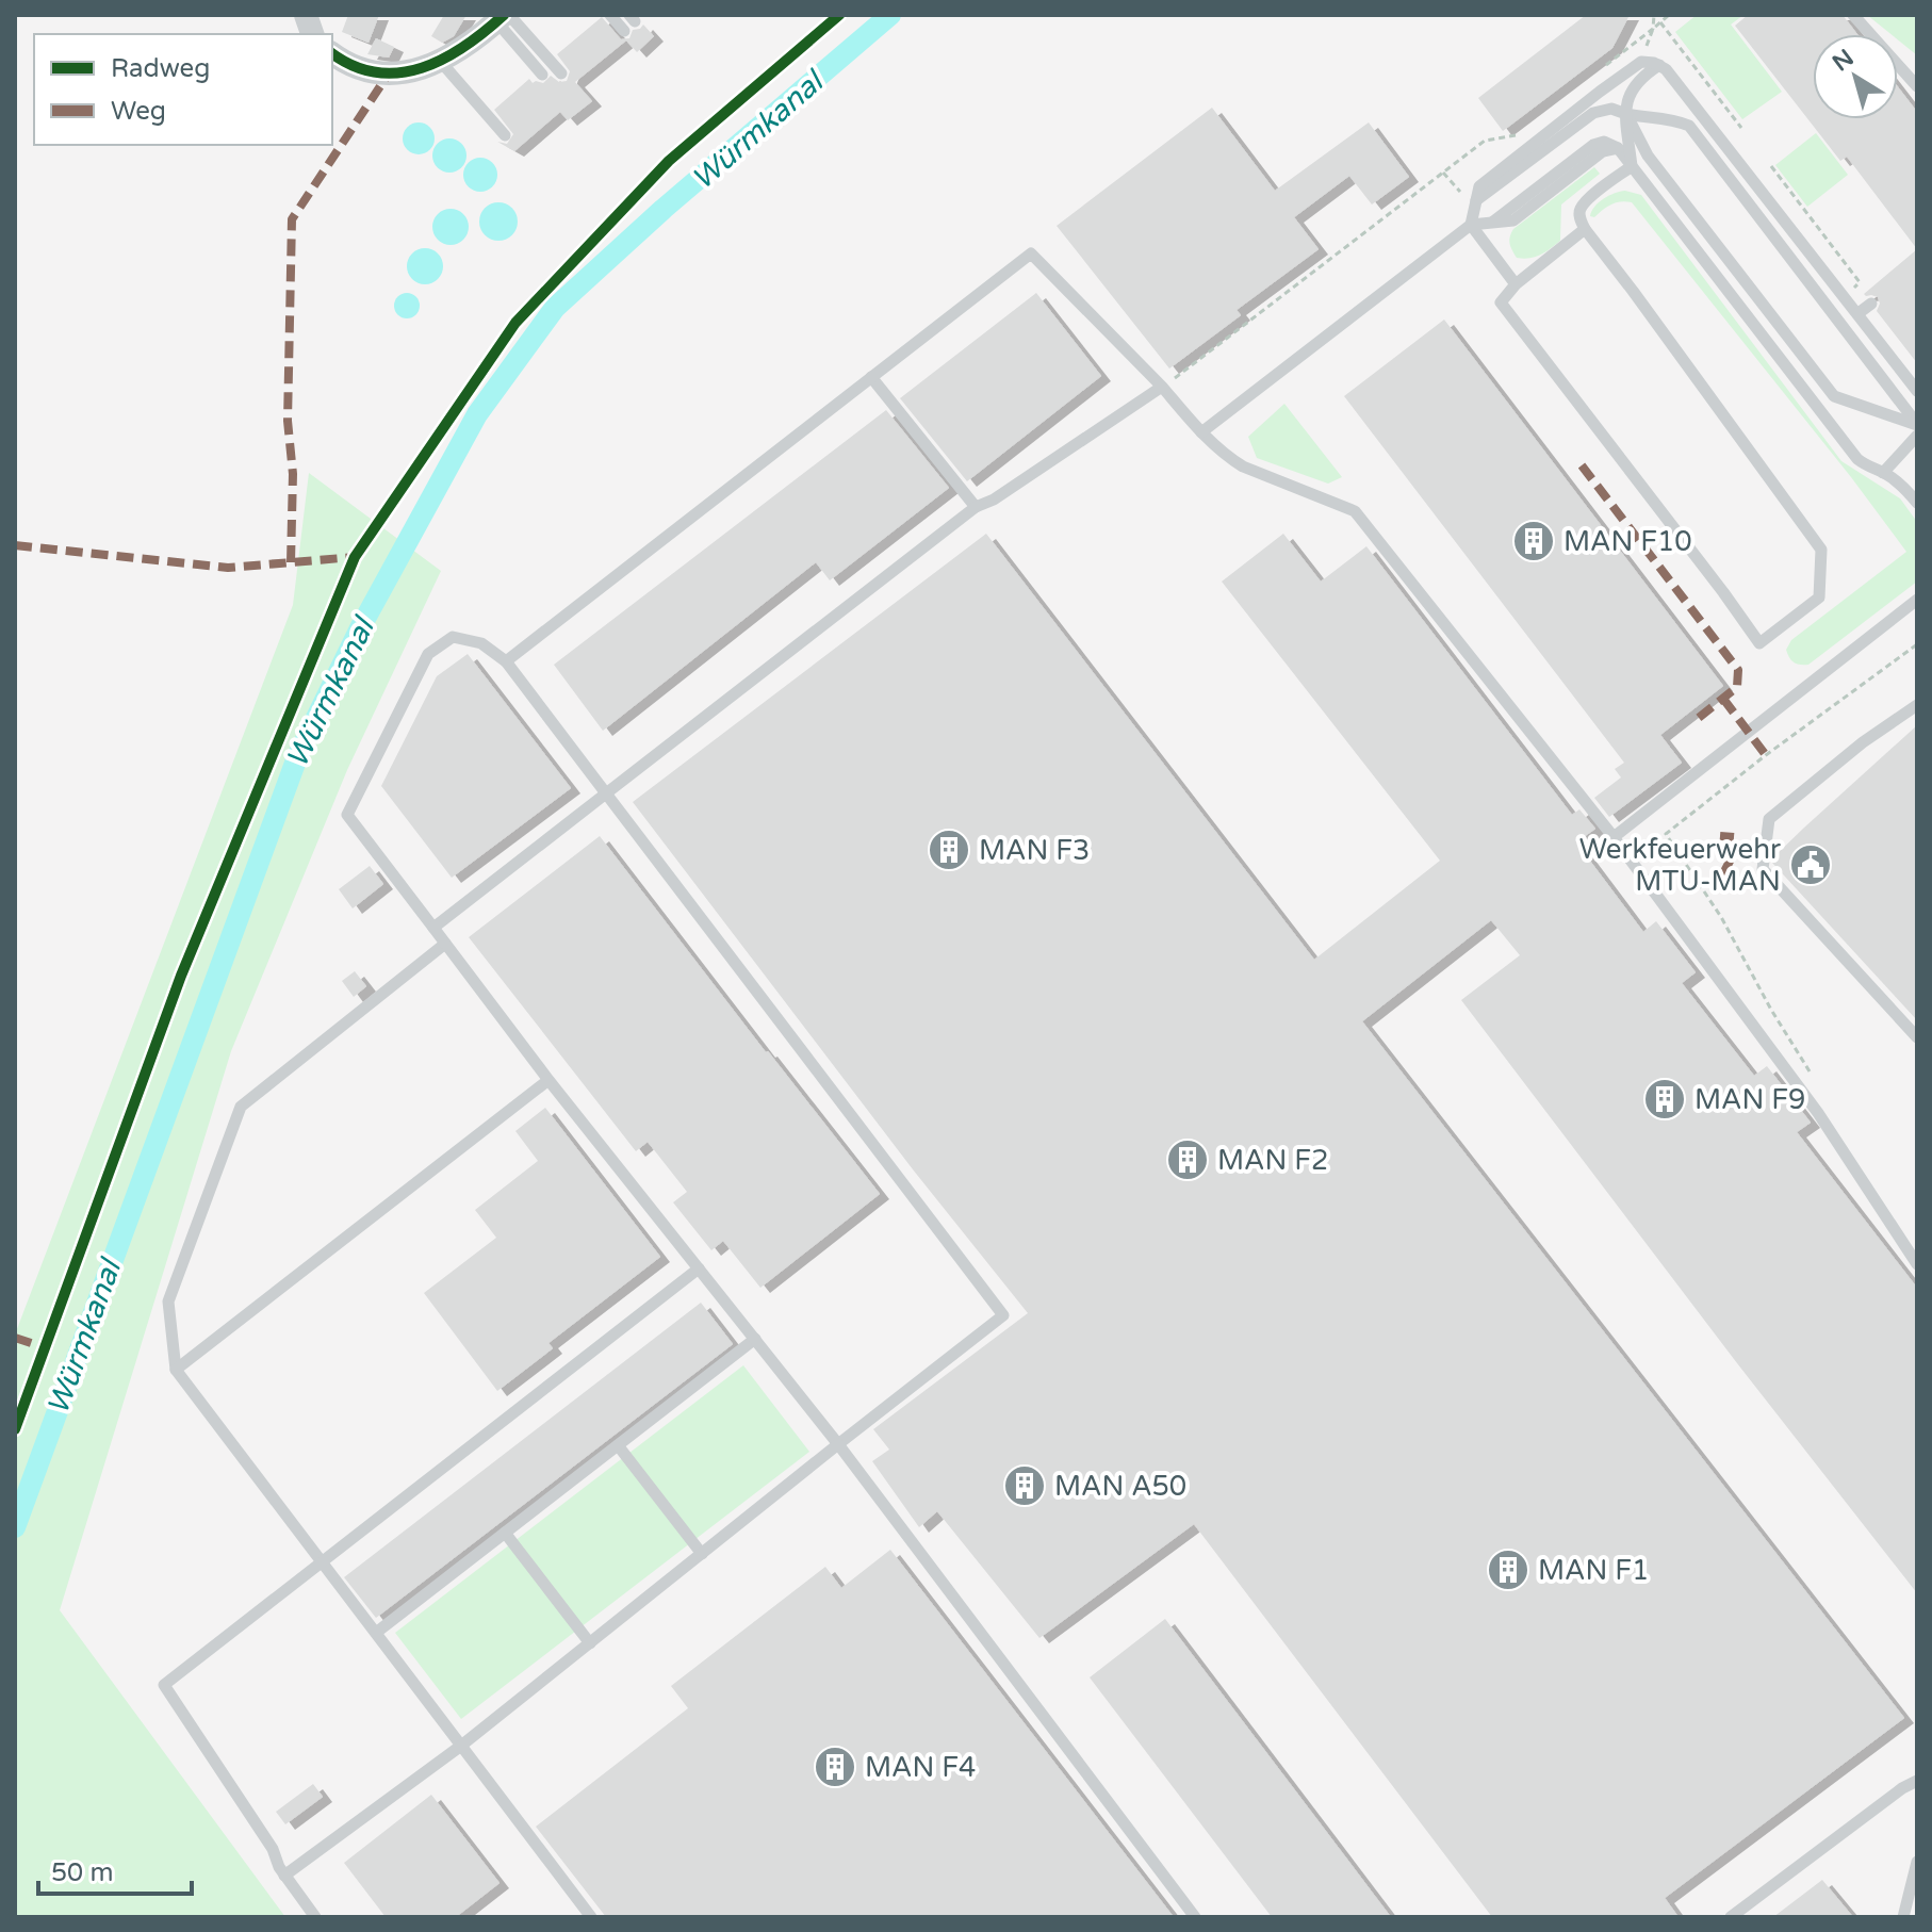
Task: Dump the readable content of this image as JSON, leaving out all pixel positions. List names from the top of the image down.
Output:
{
  "water": ["Würmkanal"],
  "places": {
    "building": [
      "MAN F10",
      "MAN F3",
      "MAN F9",
      "MAN F2",
      "MAN A50",
      "MAN F1",
      "MAN F4"
    ],
    "public building": ["Werkfeuerwehr MTU-MAN"]
  },
  "legend": ["Radweg", "Weg"],
  "scale_bar": "50 m",
  "north": "top left"
}
